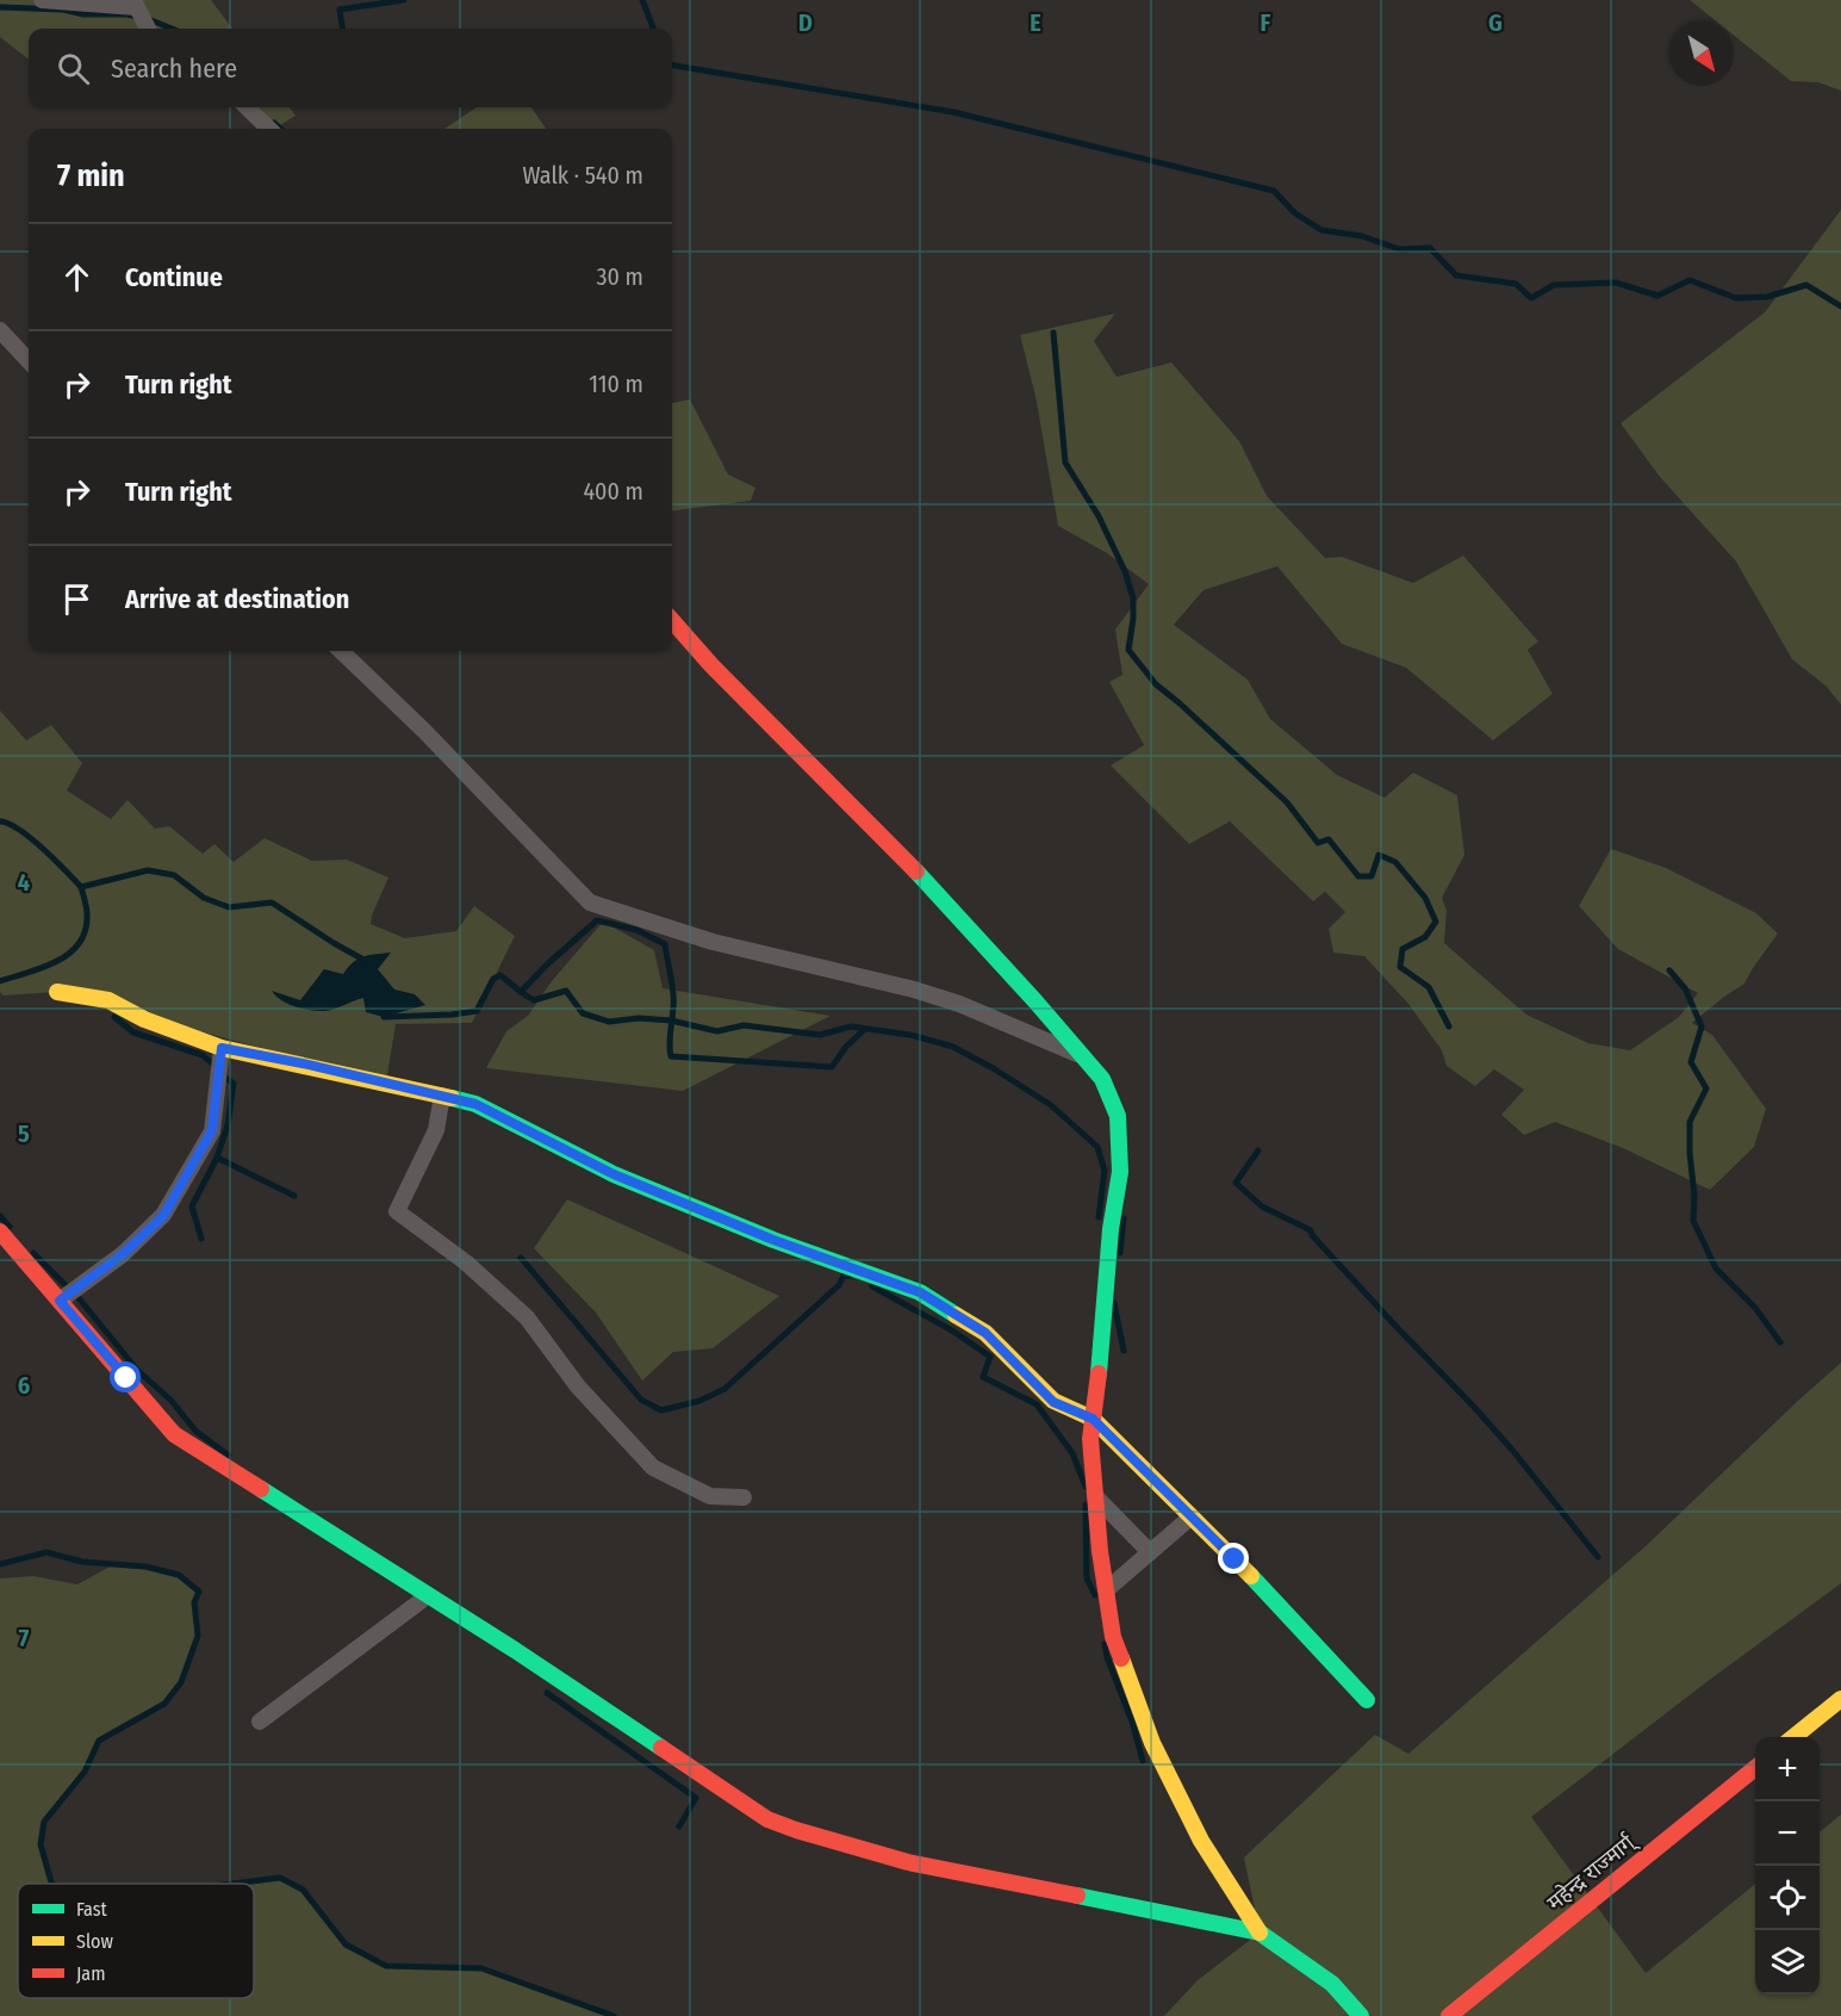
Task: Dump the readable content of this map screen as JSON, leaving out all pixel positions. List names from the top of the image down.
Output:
{
  "streets": {
    "main road": ["महेन्द्र राज्मार्ग्"]
  },
  "legend": ["Fast", "Slow", "Jam"],
  "north": "bottom right",
  "page": {
    "search": "Search here",
    "heading": ["7 min", "Walk · 540 m"],
    "list": [
      ["Continue", "30 m"],
      ["Turn right", "110 m"],
      ["Turn right", "400 m"],
      "Arrive at destination"
    ],
    "map_buttons": ["+", "−"]
  },
  "grid": {
    "columns": [
      "D",
      "E",
      "F",
      "G"
    ],
    "rows": [
      "4",
      "5",
      "6",
      "7"
    ]
  }
}
